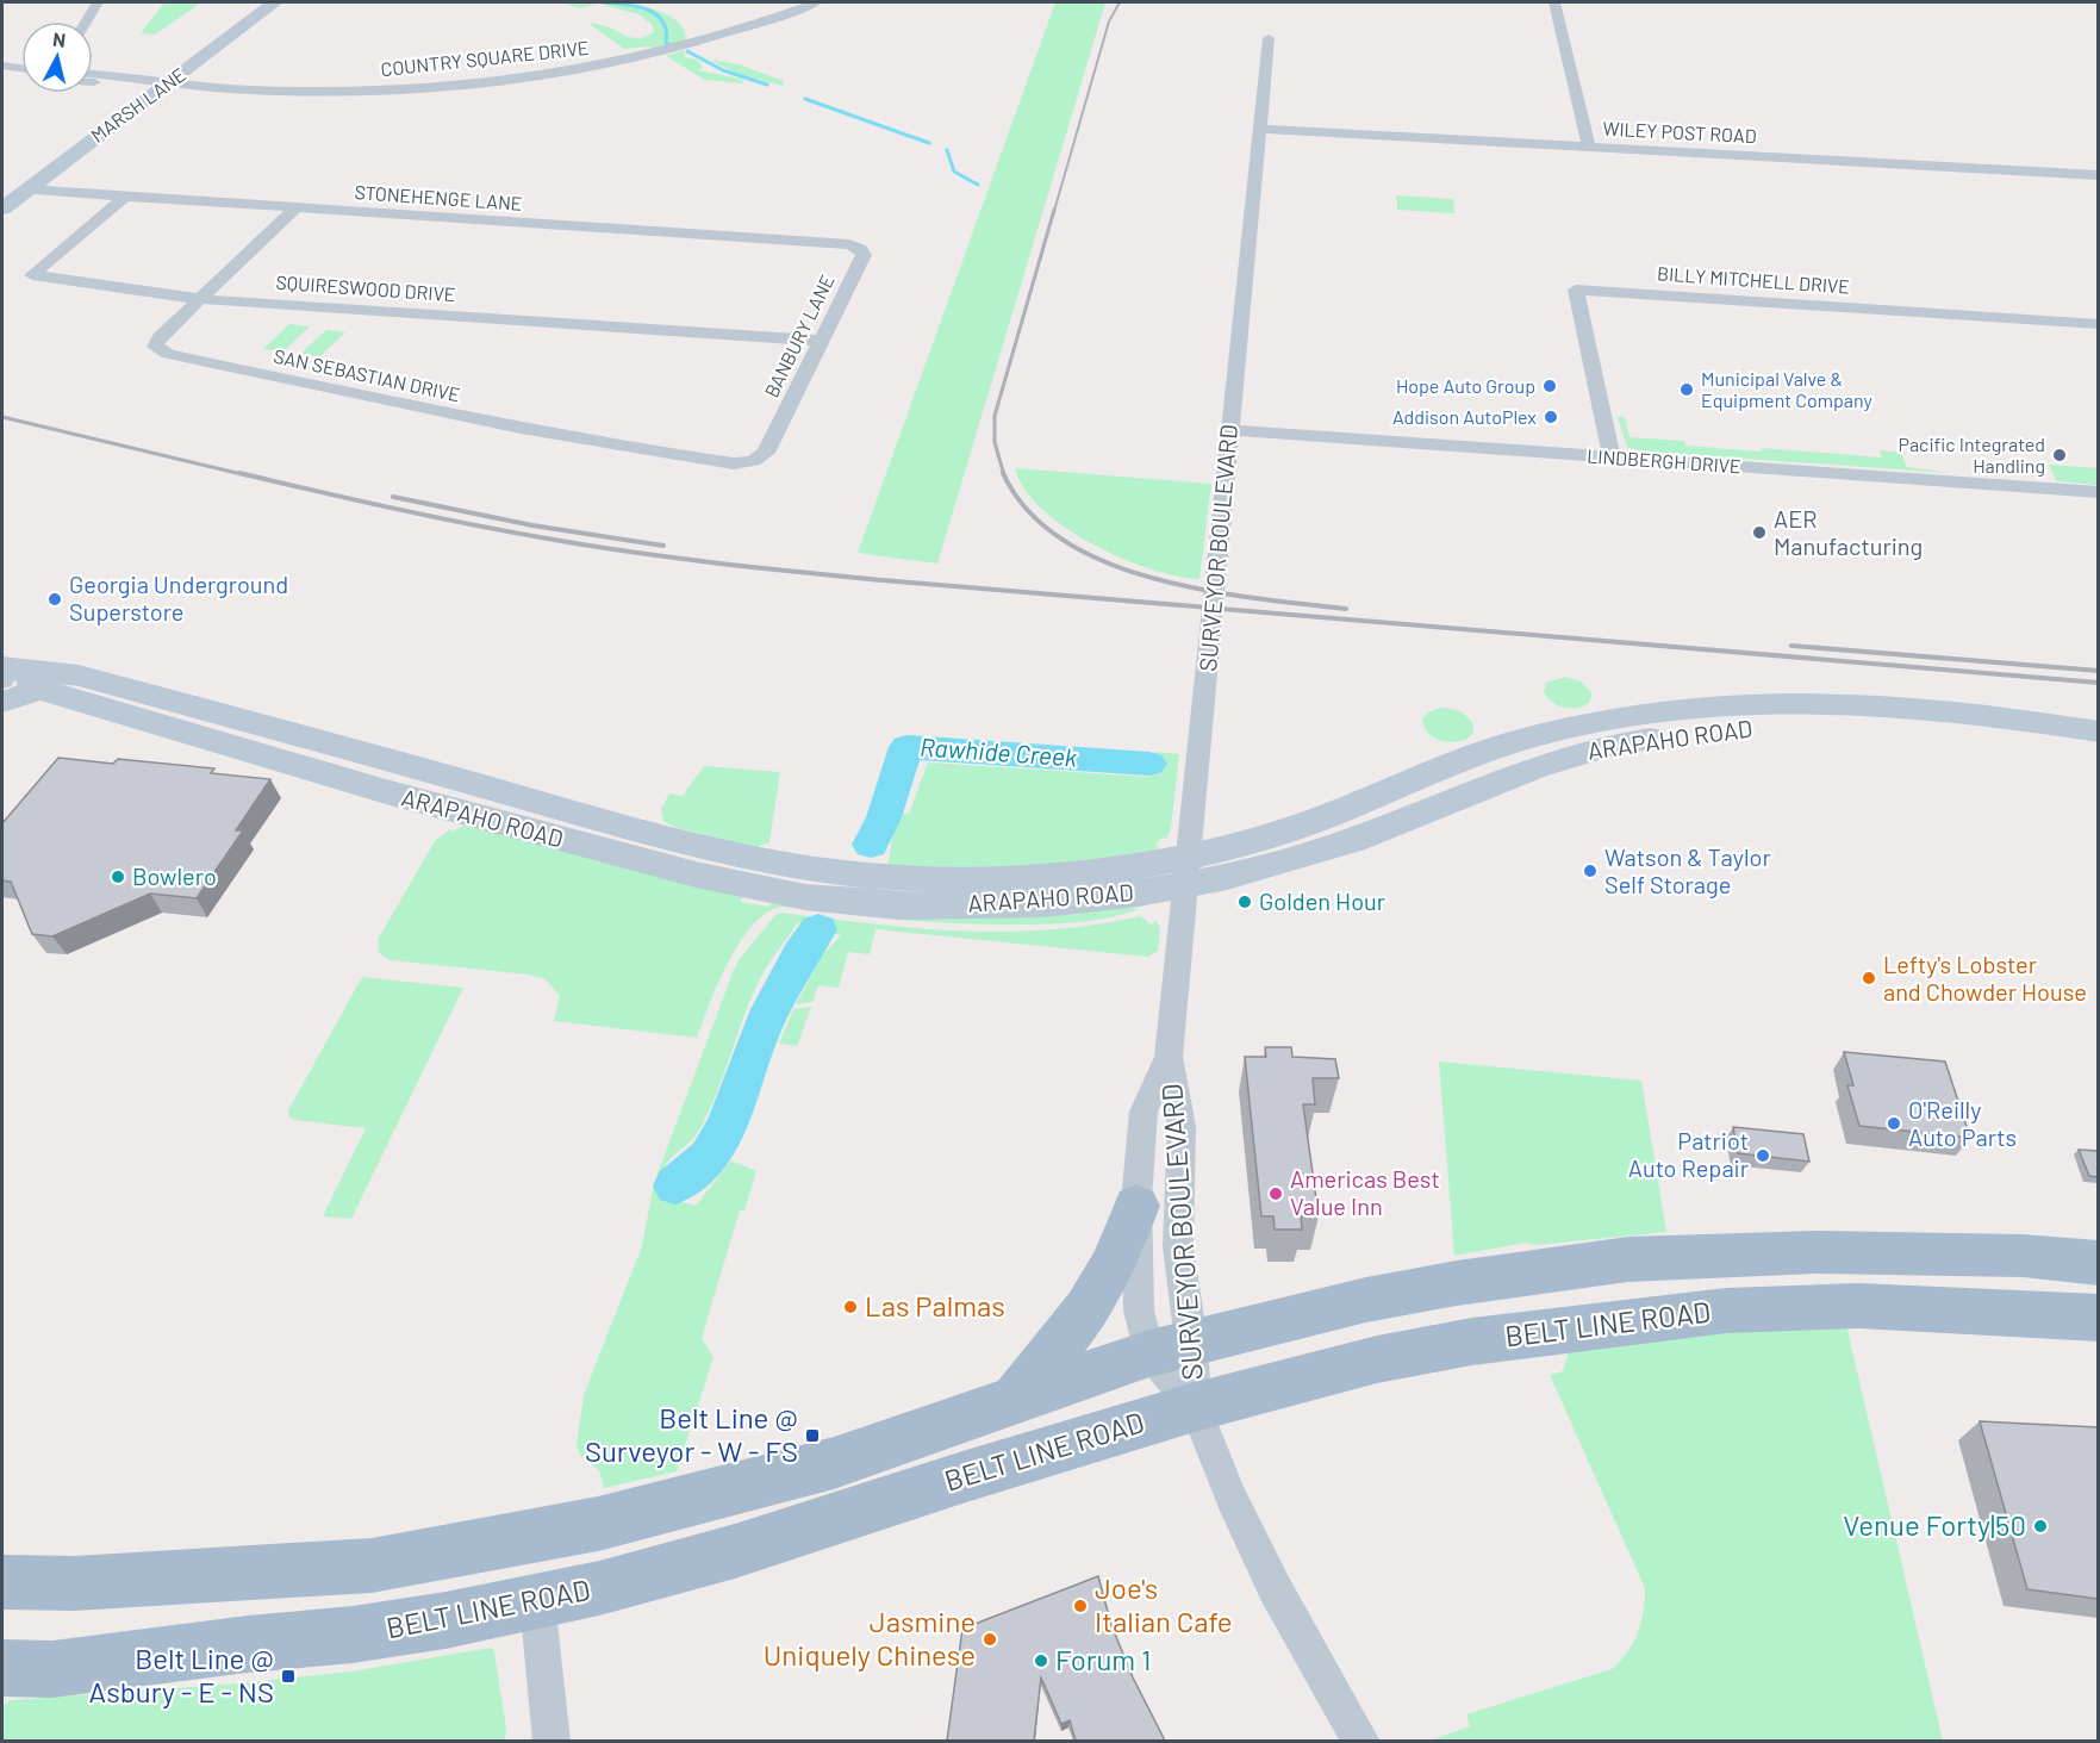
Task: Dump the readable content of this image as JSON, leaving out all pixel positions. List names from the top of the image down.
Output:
{
  "streets": {
    "main road": ["MARSH LANE", "ARAPAHO ROAD", "BELT LINE ROAD"],
    "street": [
      "COUNTRY SQUARE DRIVE",
      "WILEY POST ROAD",
      "STONEHENGE LANE",
      "BILLY MITCHELL DRIVE",
      "SQUIRESWOOD DRIVE",
      "BANBURY LANE",
      "SAN SEBASTIAN DRIVE",
      "LINDBERGH DRIVE",
      "SURVEYOR BOULEVARD"
    ]
  },
  "crossings": [
    ["COUNTRY SQUARE DRIVE", "MARSH LANE"],
    ["MARSH LANE", "STONEHENGE LANE"],
    ["WILEY POST ROAD", "SURVEYOR BOULEVARD"],
    ["STONEHENGE LANE", "SQUIRESWOOD DRIVE"],
    ["STONEHENGE LANE", "BANBURY LANE"],
    ["STONEHENGE LANE", "SAN SEBASTIAN DRIVE"],
    ["BILLY MITCHELL DRIVE", "LINDBERGH DRIVE"],
    ["SQUIRESWOOD DRIVE", "BANBURY LANE"],
    ["SQUIRESWOOD DRIVE", "SAN SEBASTIAN DRIVE"],
    ["BANBURY LANE", "SAN SEBASTIAN DRIVE"],
    ["LINDBERGH DRIVE", "SURVEYOR BOULEVARD"],
    ["SURVEYOR BOULEVARD", "ARAPAHO ROAD"],
    ["SURVEYOR BOULEVARD", "BELT LINE ROAD"]
  ],
  "water": ["Rawhide Creek"],
  "places": {
    "other": [
      "Hope Auto Group",
      "Municipal Valve & Equipment Company",
      "Addison AutoPlex",
      "Pacific Integrated Handling",
      "AER Manufacturing",
      "Georgia Underground Superstore",
      "Watson & Taylor Self Storage",
      "Bowlero",
      "Golden Hour",
      "Lefty's Lobster and Chowder House",
      "O'Reilly Auto Parts",
      "Patriot Auto Repair",
      "Americas Best Value Inn",
      "Las Palmas",
      "Venue Forty|50",
      "Joe's Italian Cafe",
      "Jasmine Uniquely Chinese",
      "Forum 1"
    ],
    "transit": ["Belt Line @ Surveyor - W - FS", "Belt Line @ Asbury - E - NS"]
  },
  "north": "top"
}
